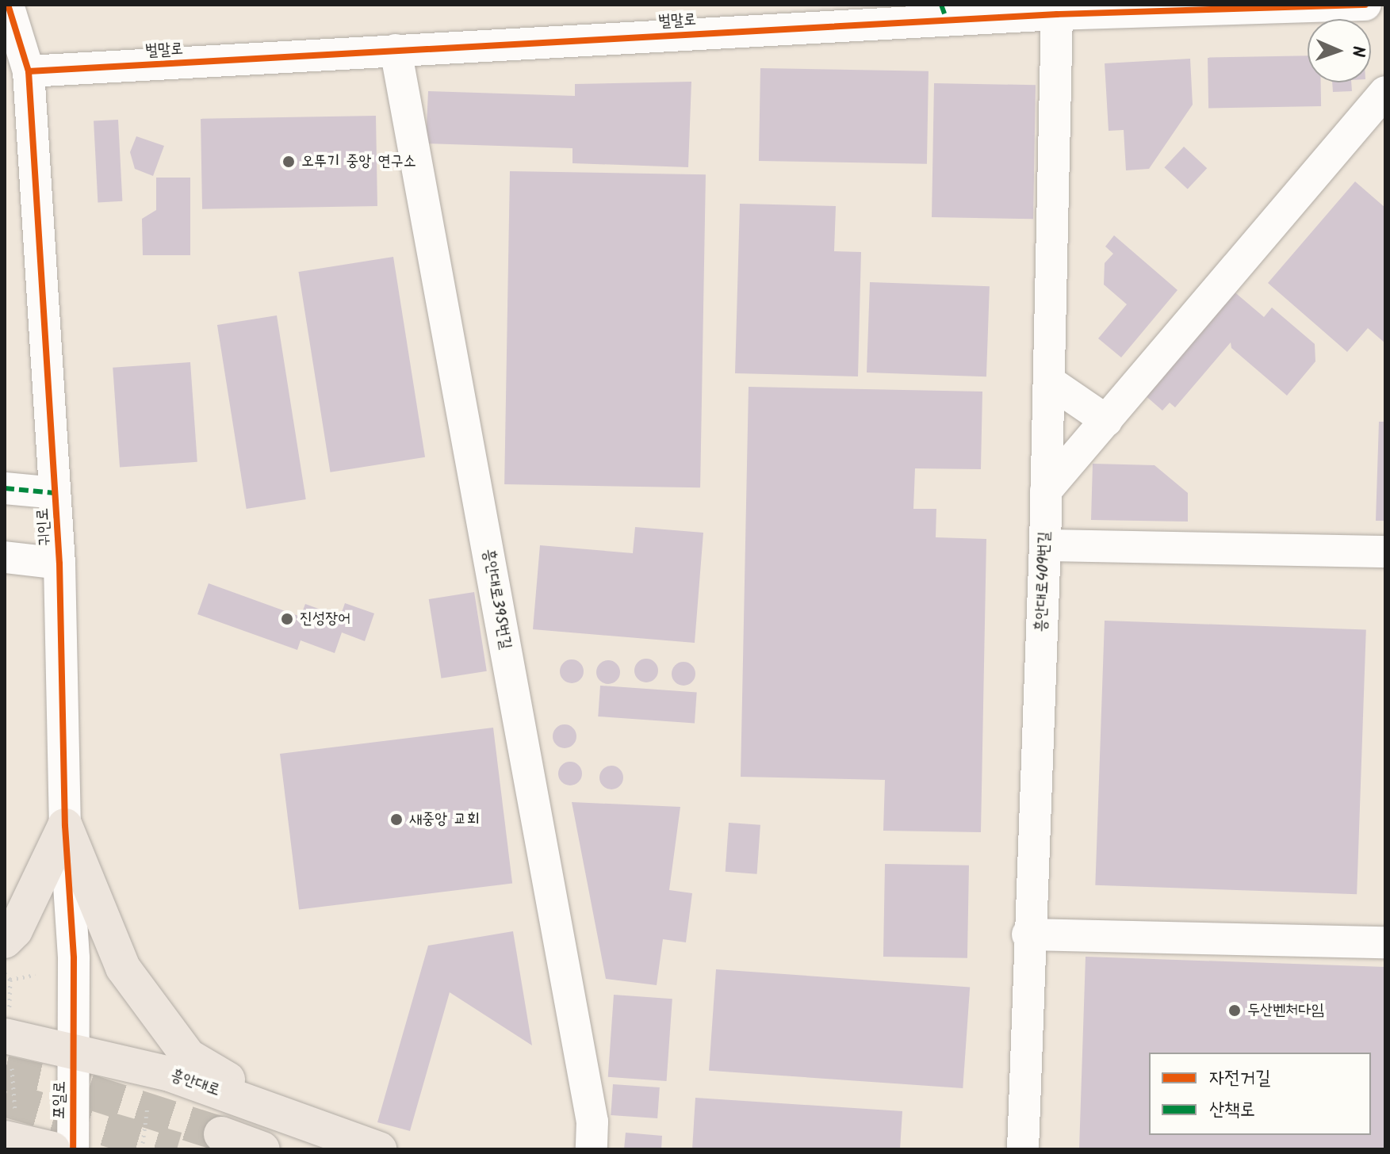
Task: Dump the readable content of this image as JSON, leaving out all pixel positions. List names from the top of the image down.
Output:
{
  "streets": {
    "main road": ["흥안대로"],
    "street": [
      "벌말로",
      "귀인로",
      "흥안대로409번길",
      "흥안대로395번길",
      "포일로"
    ]
  },
  "crossings": [
    ["벌말로", "귀인로"],
    ["벌말로", "흥안대로409번길"],
    ["벌말로", "흥안대로395번길"],
    ["귀인로", "흥안대로"],
    ["귀인로", "포일로"],
    ["흥안대로", "포일로"]
  ],
  "places": [
    "오뚜기 중앙 연구소",
    "진성장어",
    "새중앙 교회",
    "두산벤처다임"
  ],
  "legend": ["자전거길", "산책로"],
  "north": "right"
}
